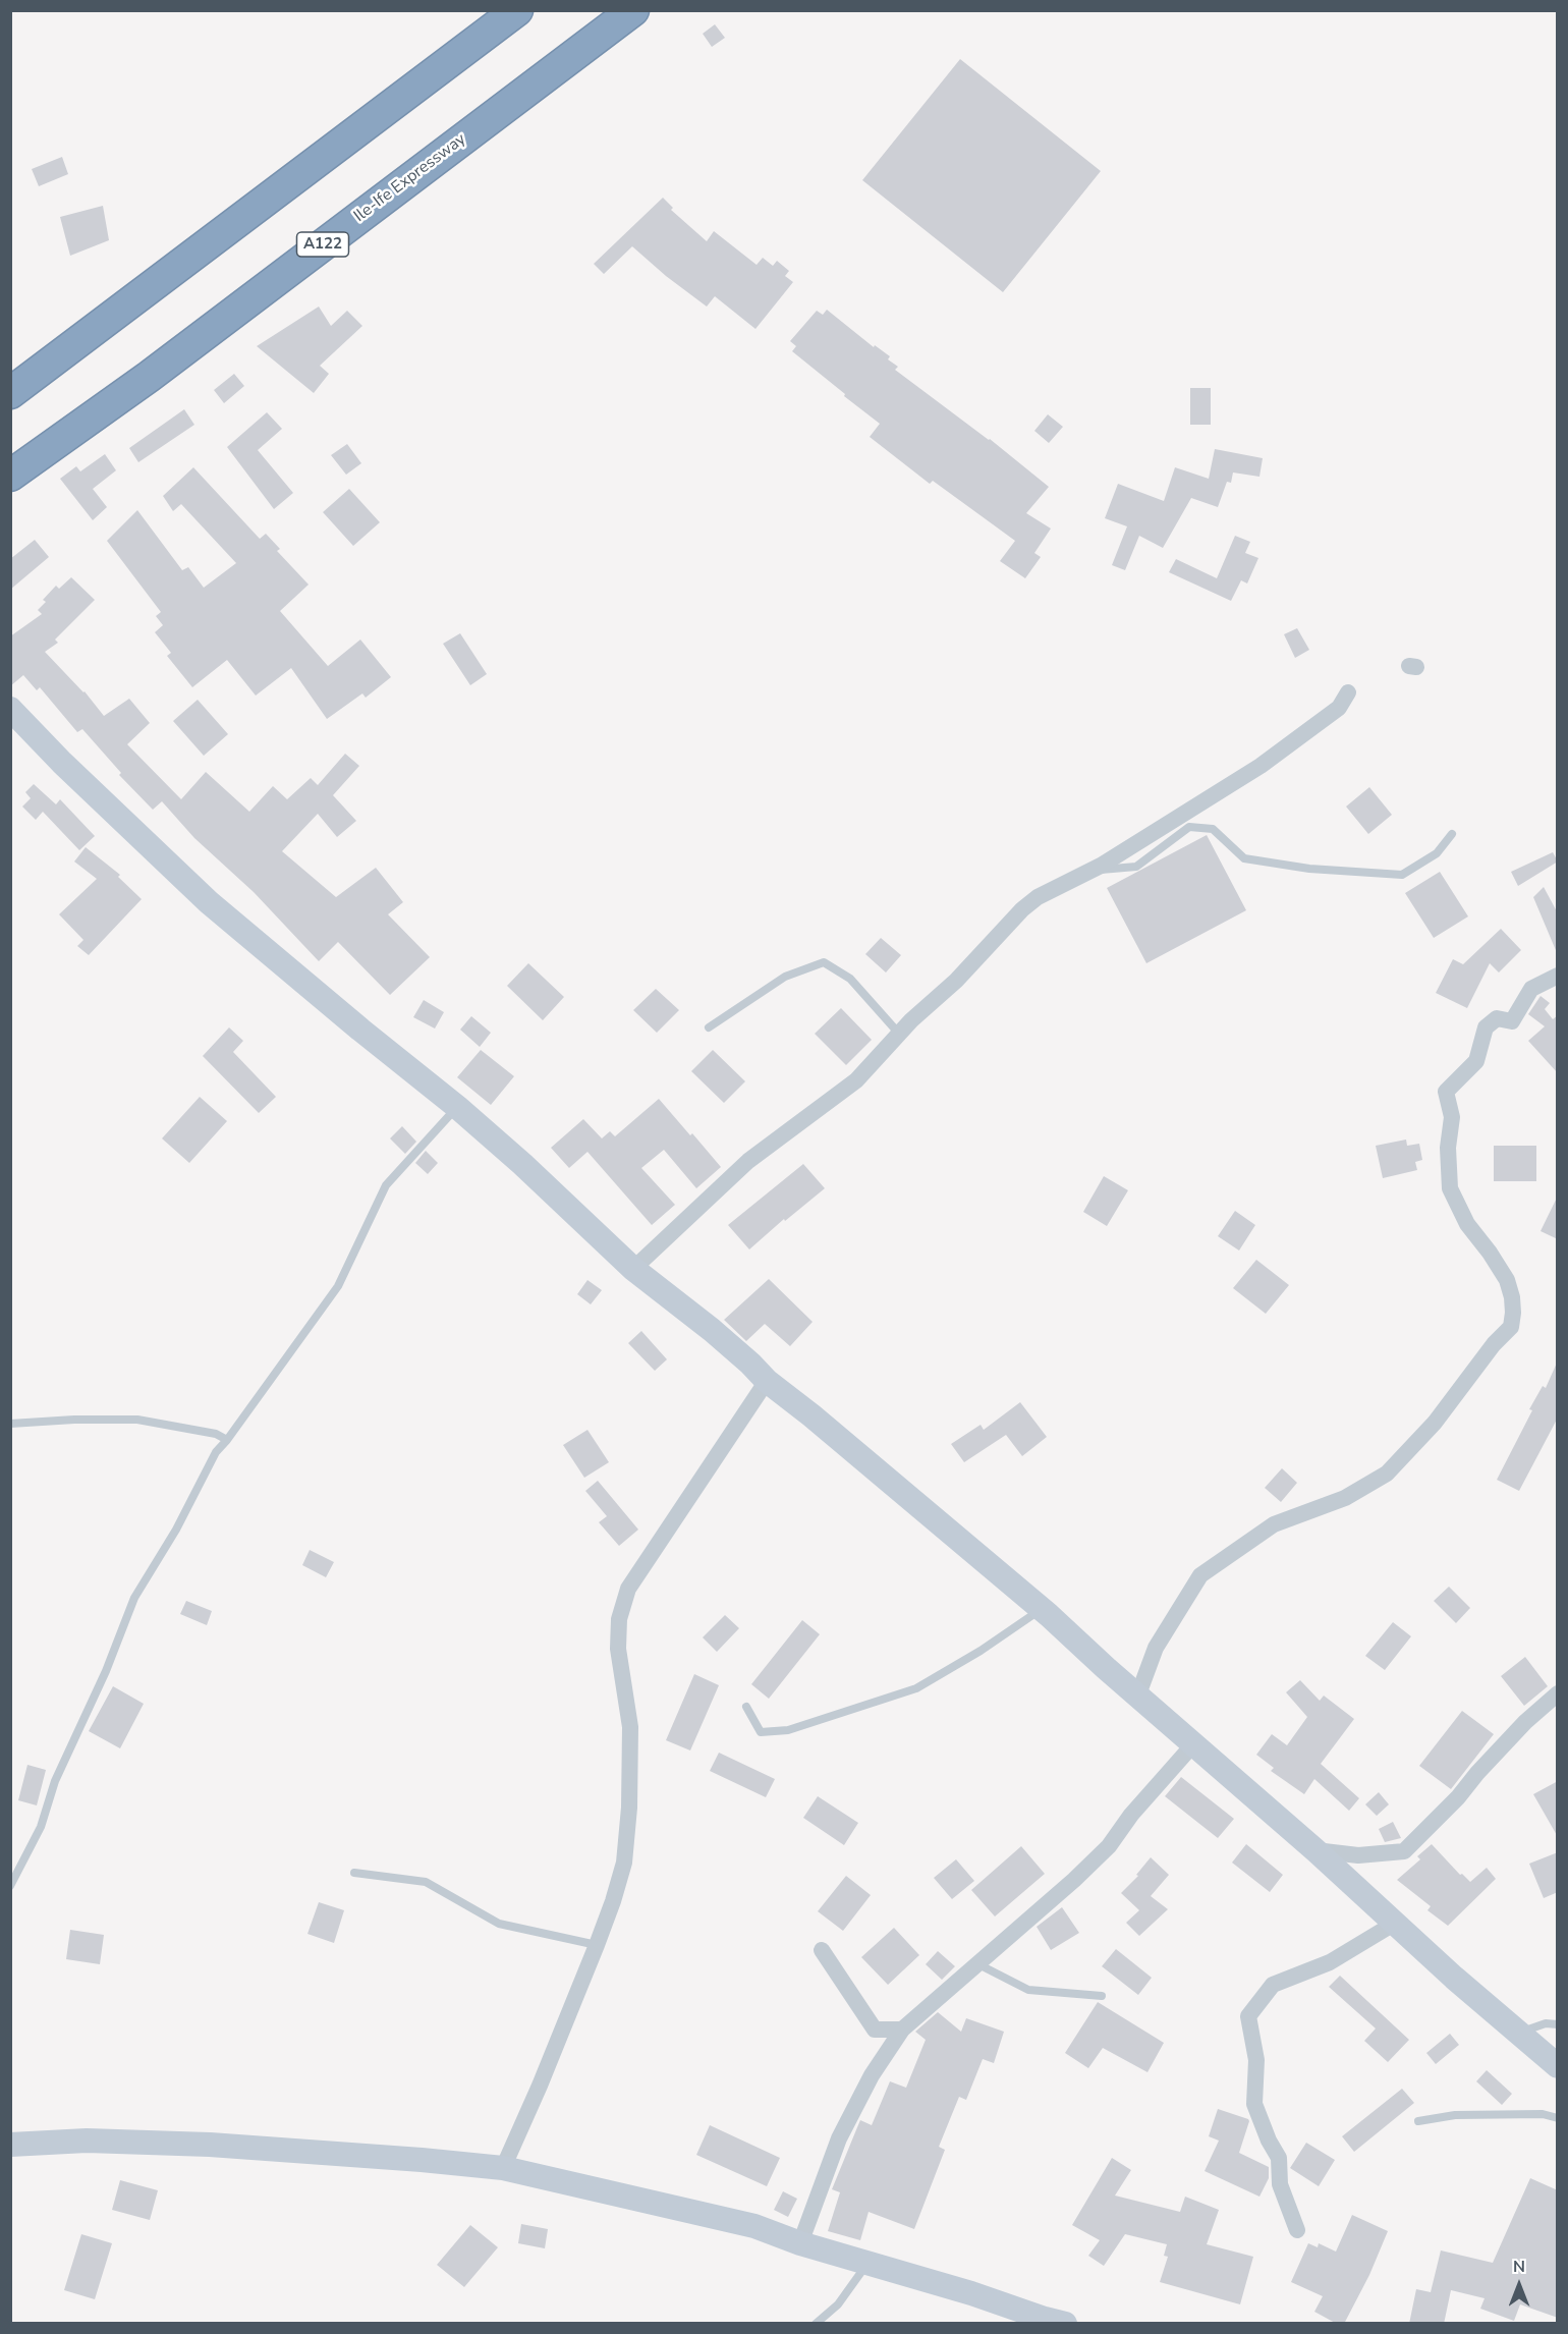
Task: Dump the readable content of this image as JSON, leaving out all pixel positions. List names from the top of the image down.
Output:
{
  "streets": {
    "highway": ["Ile-Ife Expressway", "A122"]
  },
  "north": "top"
}
